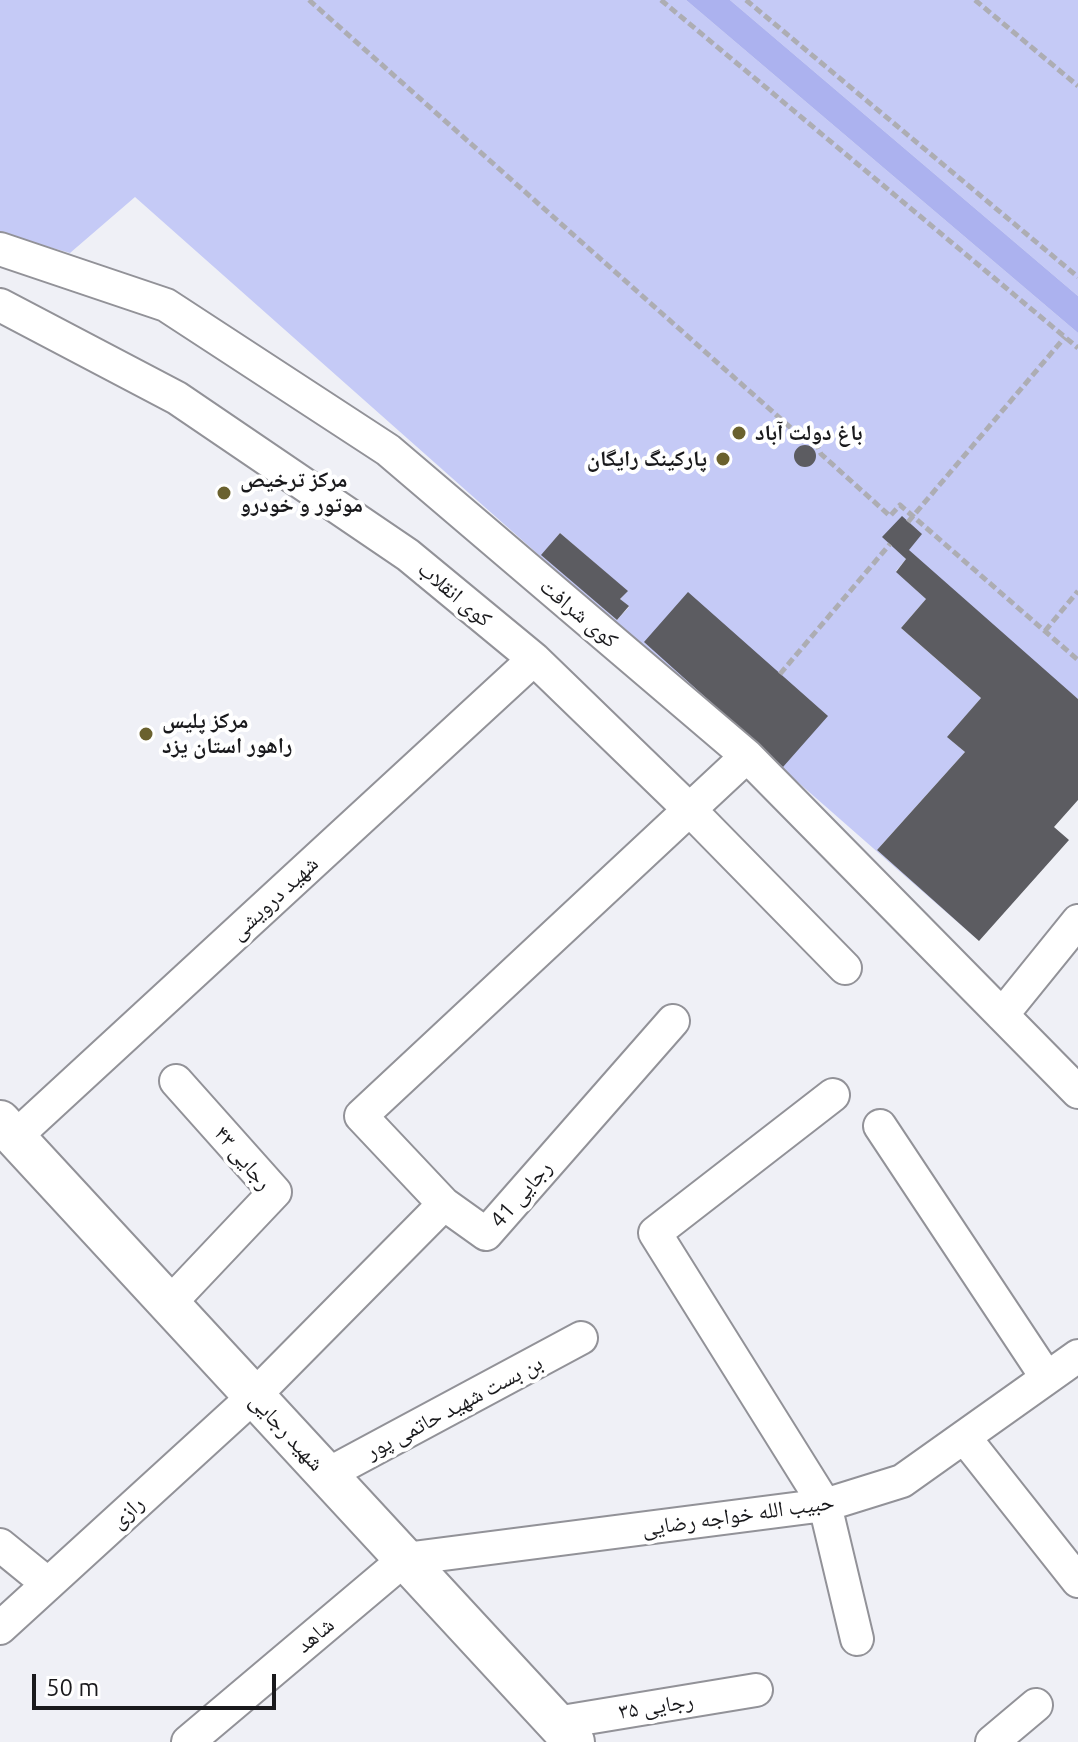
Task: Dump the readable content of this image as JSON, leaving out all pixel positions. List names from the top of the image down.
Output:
{
  "streets": {
    "main road": ["شهید رجایی"],
    "street": [
      "کوی انقلاب",
      "کوی شرافت",
      "شهید درویشی",
      "رجایی ۴۳",
      "رجایی 41",
      "بن بست شهید حاتمی پور",
      "رازی",
      "حبیب الله خواجه رضایی",
      "شاهد",
      "رجایی ۳۵"
    ]
  },
  "crossings": [
    ["کوی انقلاب", "شهید درویشی"],
    ["شهید درویشی", "شهید رجایی"],
    ["رجایی ۴۳", "شهید رجایی"],
    ["بن بست شهید حاتمی پور", "شهید رجایی"],
    ["شهید رجایی", "رازی"],
    ["شهید رجایی", "حبیب الله خواجه رضایی"],
    ["شهید رجایی", "شاهد"],
    ["شهید رجایی", "رجایی ۳۵"],
    ["حبیب الله خواجه رضایی", "شاهد"]
  ],
  "places": [
    "باغ دولت آباد",
    "پارکینگ رایگان",
    "مرکز ترخیص موتور و خودرو",
    "مرکز پلیس راهور استان یزد"
  ],
  "scale_bar": "50 m"
}
